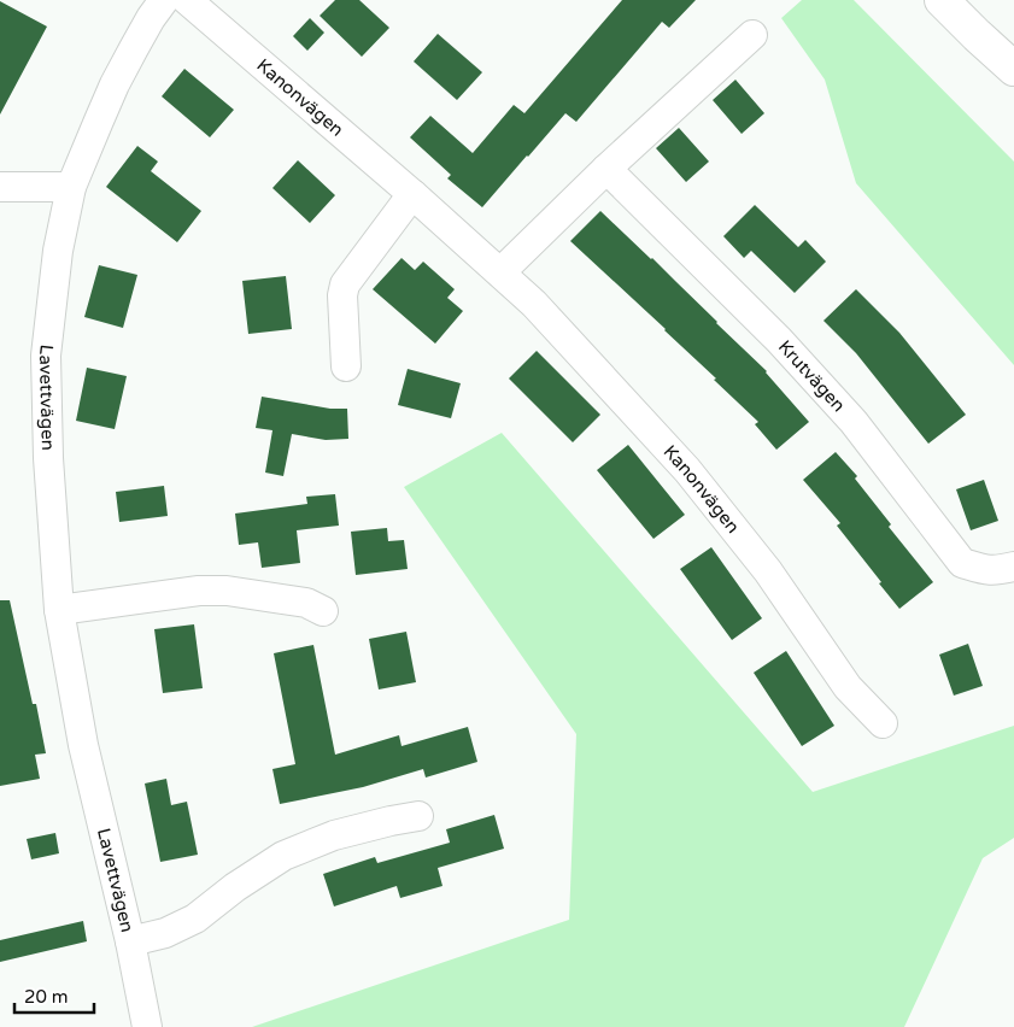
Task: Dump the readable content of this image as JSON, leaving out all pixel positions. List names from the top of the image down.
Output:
{
  "streets": {
    "street": ["Kanonvägen", "Krutvägen", "Lavettvägen"]
  },
  "scale_bar": "20 m"
}
